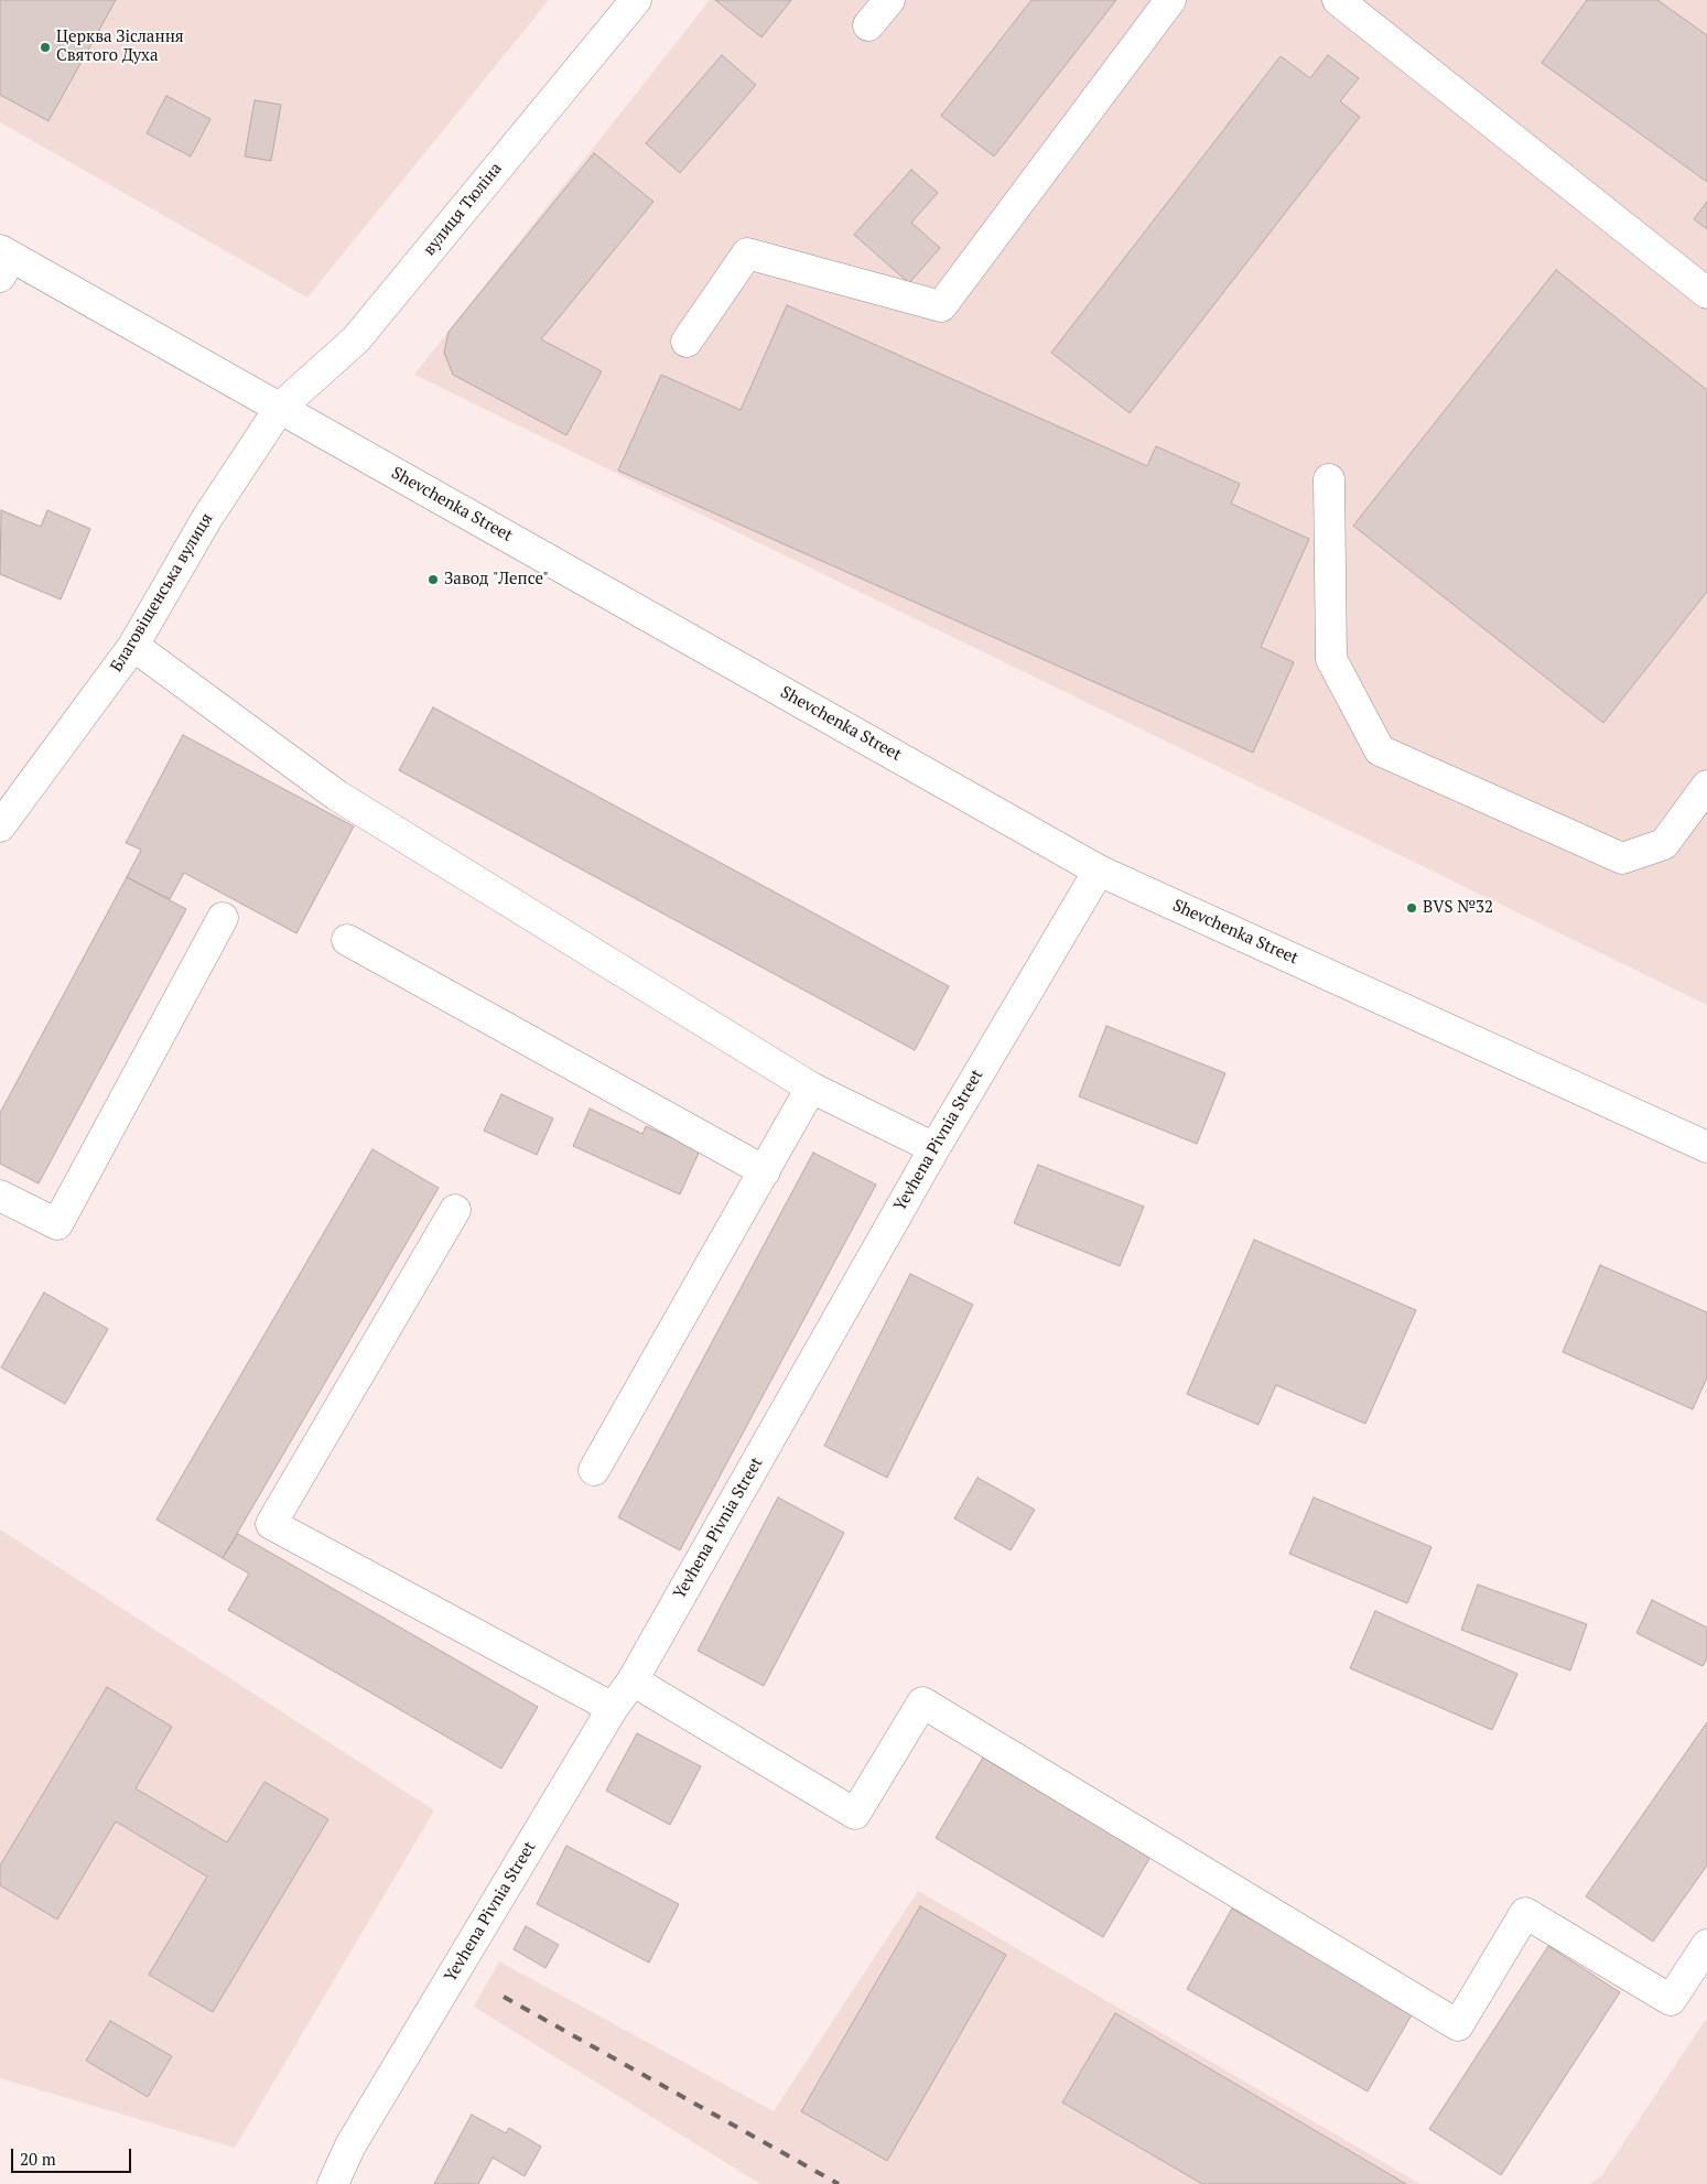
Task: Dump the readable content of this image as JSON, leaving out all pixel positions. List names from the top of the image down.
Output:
{
  "streets": {
    "street": [
      "вулиця Тюліна",
      "Shevchenka Street",
      "Благовіщенська вулиця",
      "Yevhena Pivnia Street"
    ]
  },
  "crossings": [
    ["вулиця Тюліна", "Shevchenka Street"],
    ["вулиця Тюліна", "Благовіщенська вулиця"],
    ["Shevchenka Street", "Благовіщенська вулиця"],
    ["Shevchenka Street", "Yevhena Pivnia Street"]
  ],
  "places": ["Церква Зіслання Святого Духа", "Завод \"Лепсе\"", "BVS №32"],
  "scale_bar": "20 m"
}
